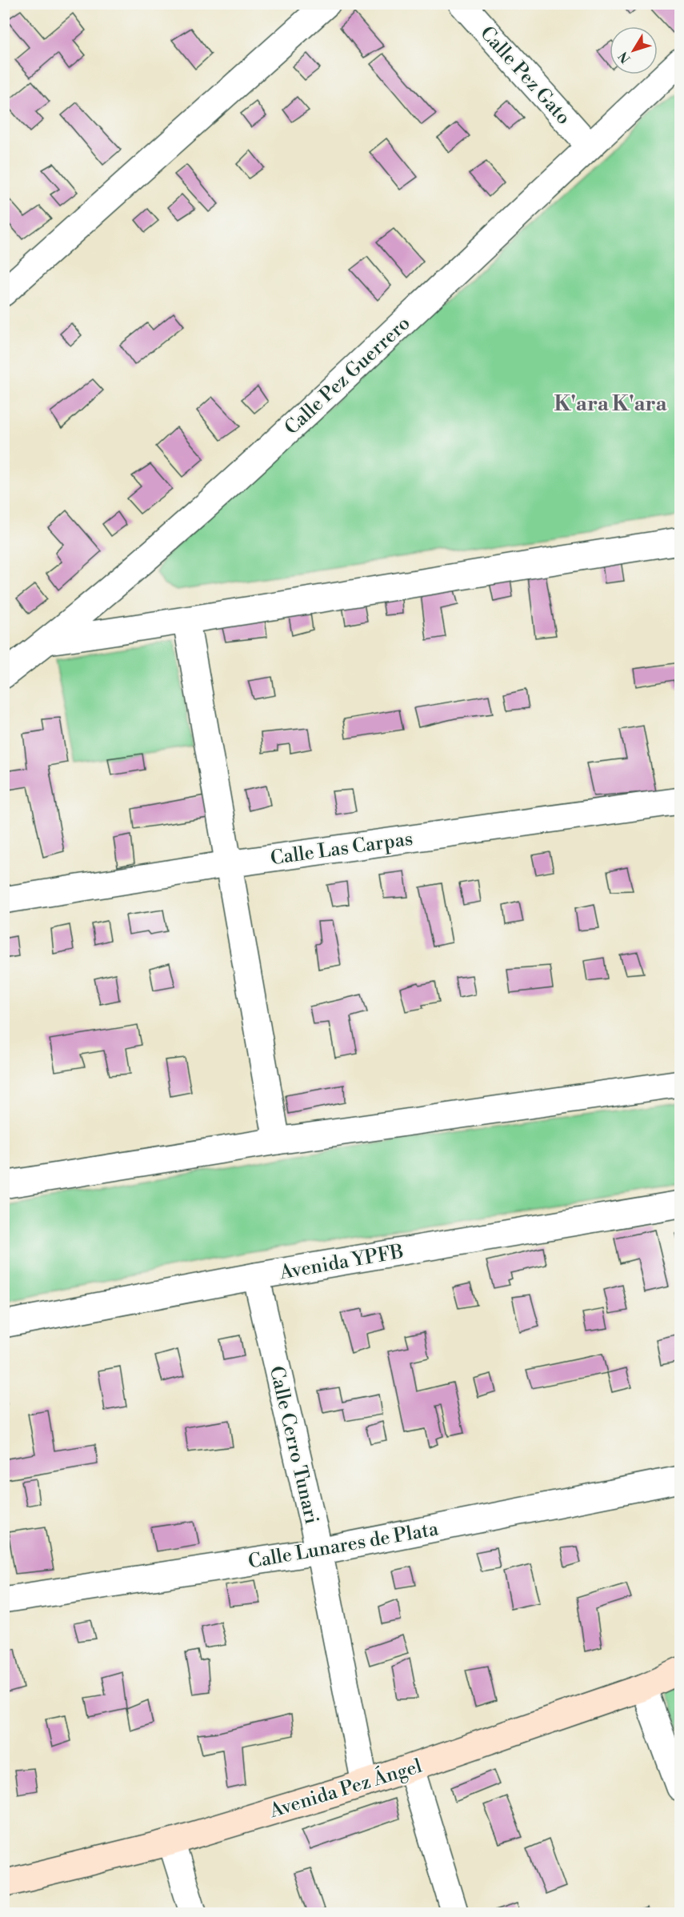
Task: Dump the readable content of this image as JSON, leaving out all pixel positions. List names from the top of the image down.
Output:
{
  "streets": {
    "street": [
      "Calle Pez Gato",
      "Calle Pez Guerrero",
      "Calle Las Carpas",
      "Avenida YPFB",
      "Calle Cerro Tunari",
      "Calle Lunares de Plata",
      "Avenida Pez Ángel"
    ]
  },
  "crossings": [
    ["Calle Pez Gato", "Calle Pez Guerrero"],
    ["Avenida YPFB", "Calle Cerro Tunari"],
    ["Calle Cerro Tunari", "Calle Lunares de Plata"],
    ["Calle Cerro Tunari", "Avenida Pez Ángel"]
  ],
  "districts": ["K'ara K'ara"],
  "north": "bottom left"
}
